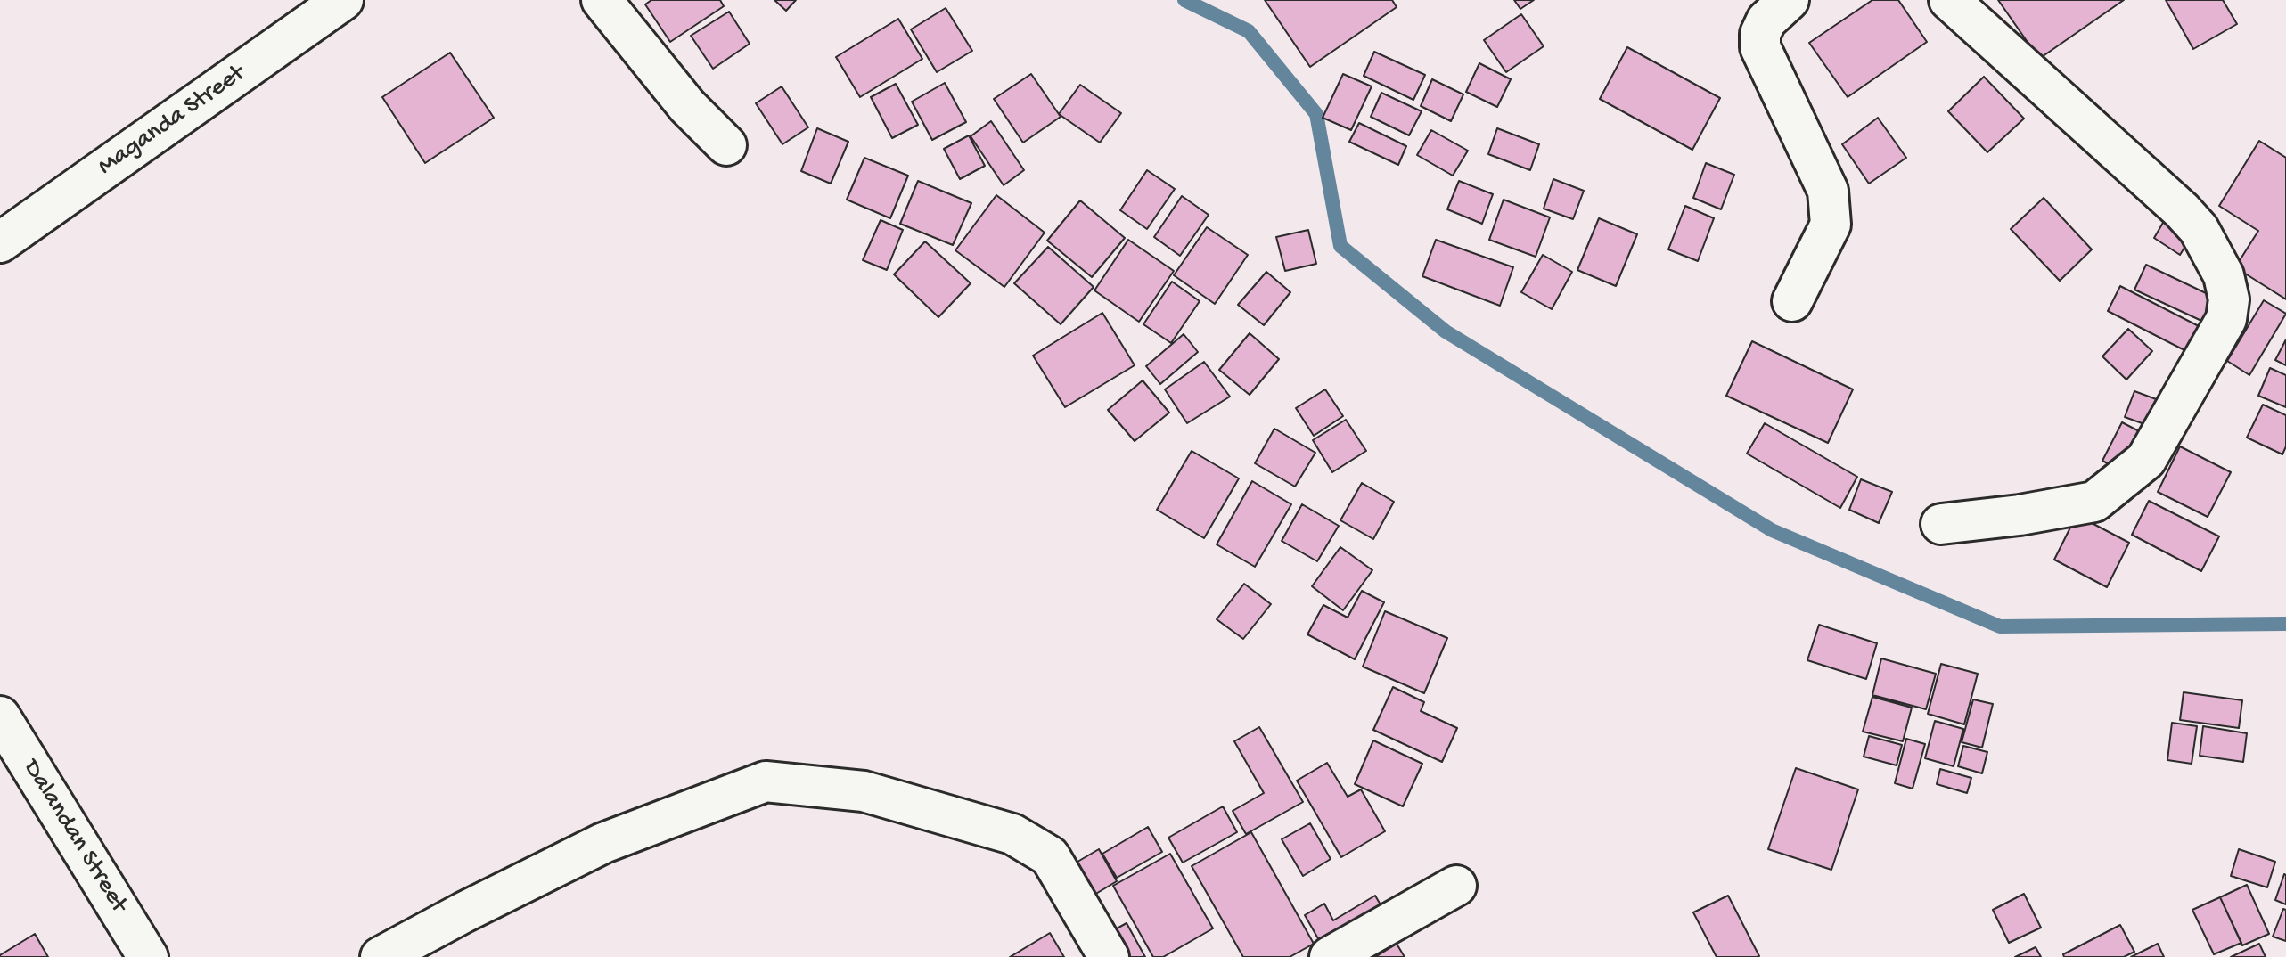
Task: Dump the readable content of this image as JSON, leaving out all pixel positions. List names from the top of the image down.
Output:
{
  "streets": {
    "street": ["Maganda Street", "Dalandan Street"]
  }
}
